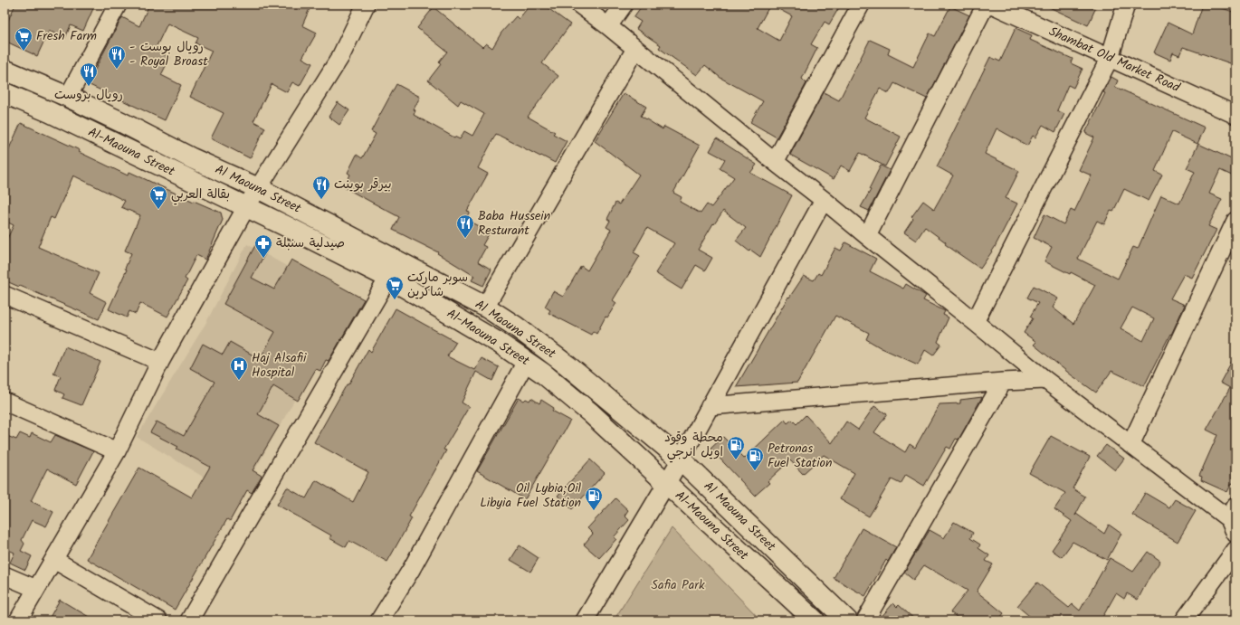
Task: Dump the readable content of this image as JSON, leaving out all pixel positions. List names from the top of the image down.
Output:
{
  "streets": {
    "highway": ["Al-Maouna Street", "Al Maouna Street"],
    "street": ["Shambat Old Market Road"]
  },
  "parks": ["Safia Park"],
  "places": {
    "supermarket": ["Fresh Farm", "بقالة العربي", "سوبر ماركت شاكرين"],
    "restaurant": [
      "- رويال بوست - Royal Broast",
      "رويال بروست",
      "بيرقر بوينت",
      "Baba Hussein Resturant"
    ],
    "pharmacy": ["صيدلية سنبلة"],
    "hospital": ["Haj Alsafii Hospital"],
    "fuel station": ["محطة وقود اويل انرجي", "Petronas Fuel Station", "Oil Lybia;Oil Libyia Fuel Station"]
  }
}
